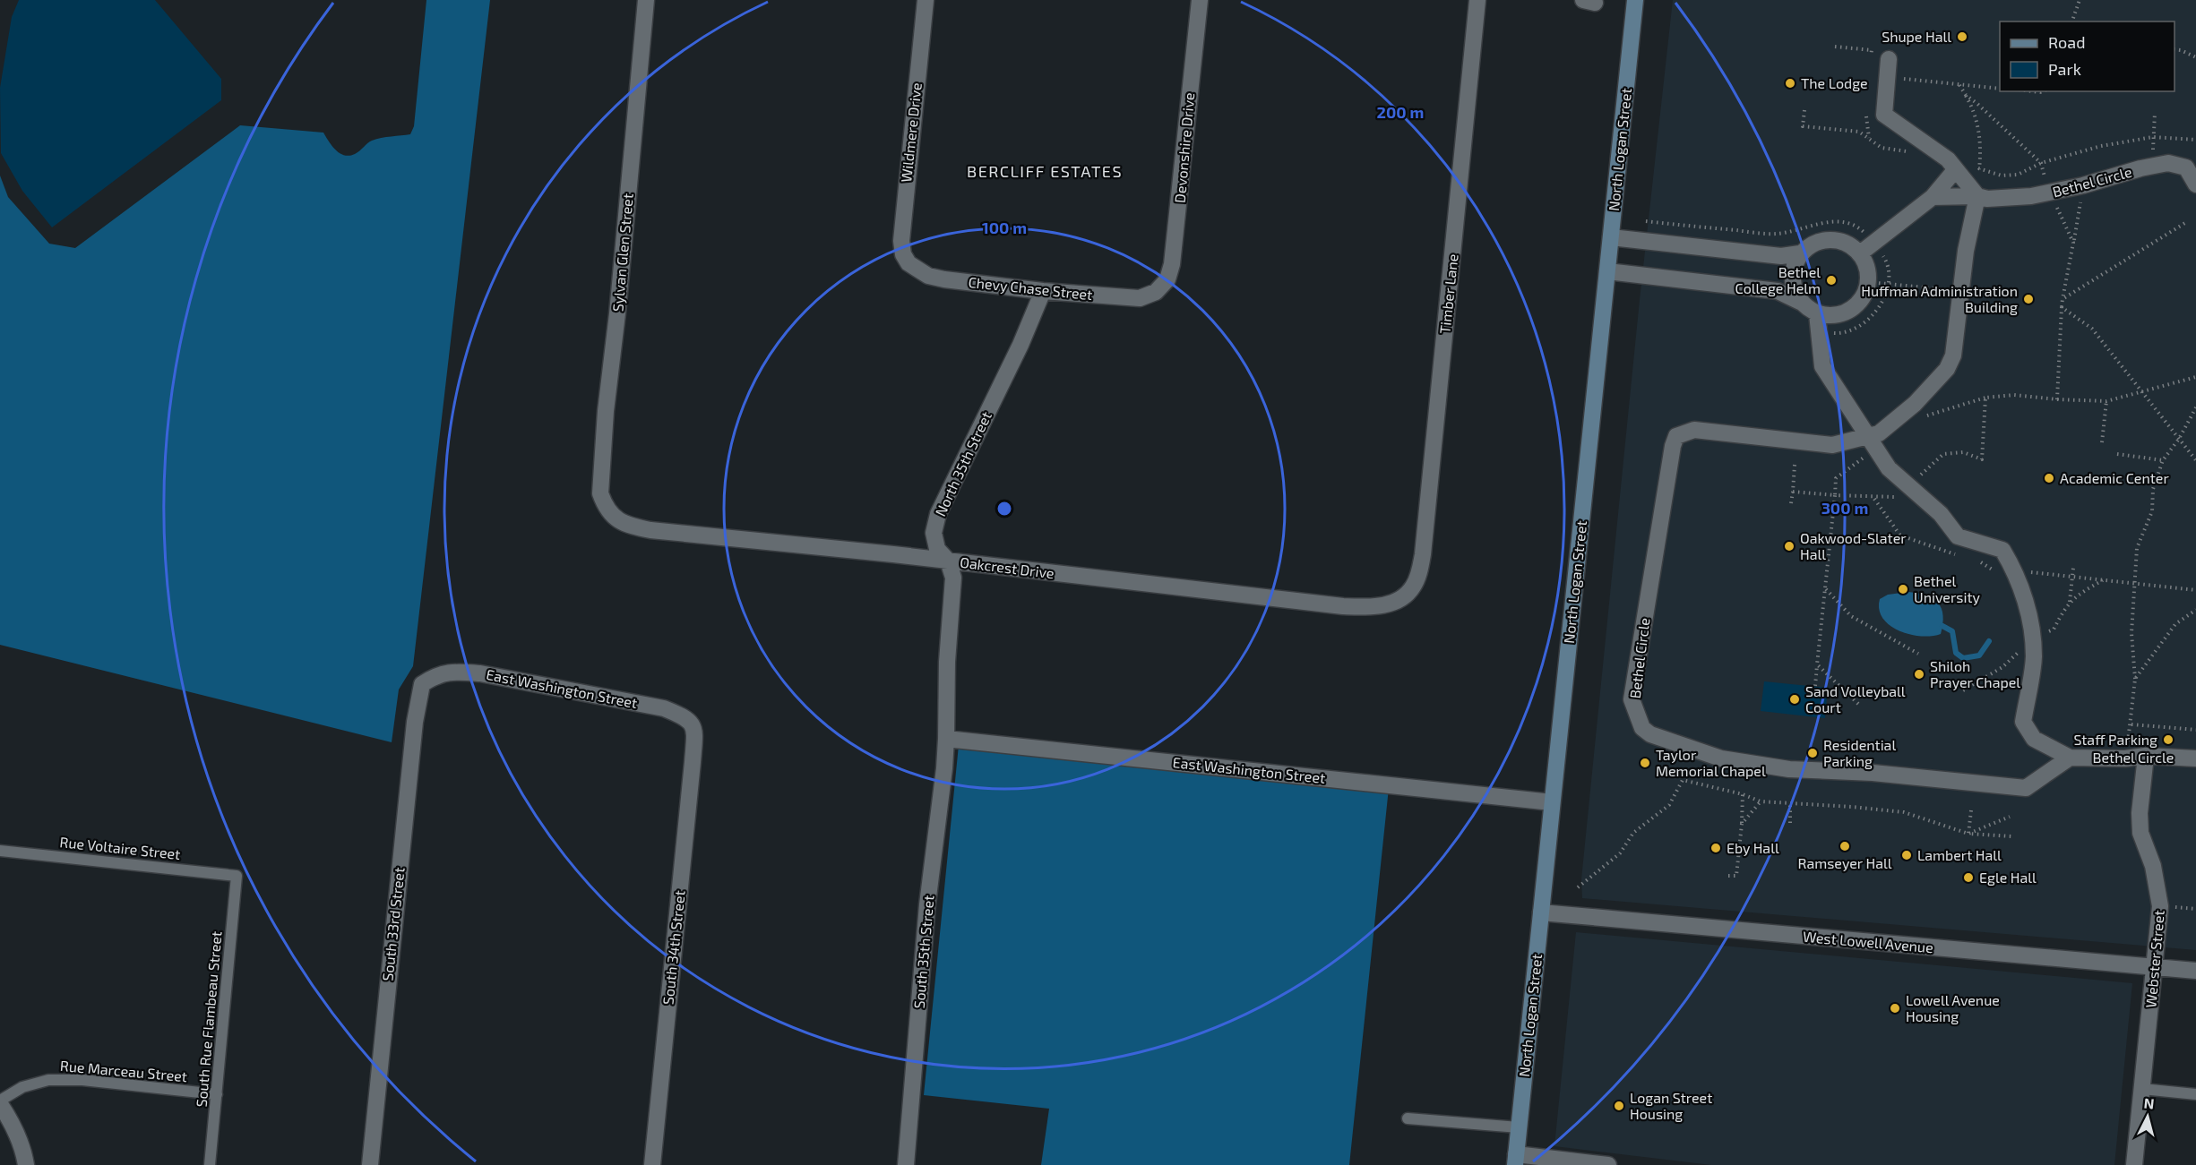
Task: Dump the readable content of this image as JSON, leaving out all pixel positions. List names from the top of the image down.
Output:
{
  "streets": {
    "street": [
      "Wildmere Drive",
      "Devonshire Drive",
      "North Logan Street",
      "Bethel Circle",
      "Sylvan Glen Street",
      "Chevy Chase Street",
      "Timber Lane",
      "North 35th Street",
      "Oakcrest Drive",
      "East Washington Street",
      "South 33rd Street",
      "West Lowell Avenue",
      "South 34th Street",
      "South 35th Street",
      "Webster Street"
    ],
    "lane": ["Rue Voltaire Street", "South Rue Flambeau Street", "Rue Marceau Street"]
  },
  "crossings": [
    ["Wildmere Drive", "Chevy Chase Street"],
    ["Devonshire Drive", "Chevy Chase Street"],
    ["North Logan Street", "East Washington Street"],
    ["North Logan Street", "West Lowell Avenue"],
    ["Bethel Circle", "Webster Street"],
    ["Sylvan Glen Street", "Oakcrest Drive"],
    ["Chevy Chase Street", "North 35th Street"],
    ["Timber Lane", "Oakcrest Drive"],
    ["North 35th Street", "Oakcrest Drive"],
    ["North 35th Street", "East Washington Street"],
    ["North 35th Street", "South 35th Street"],
    ["East Washington Street", "South 33rd Street"],
    ["East Washington Street", "South 34th Street"],
    ["East Washington Street", "South 35th Street"],
    ["Rue Voltaire Street", "South Rue Flambeau Street"],
    ["West Lowell Avenue", "Webster Street"],
    ["South Rue Flambeau Street", "Rue Marceau Street"]
  ],
  "districts": ["BERCLIFF ESTATES"],
  "places": [
    "Shupe Hall",
    "The Lodge",
    "Bethel College Helm",
    "Huffman Administration Building",
    "Academic Center",
    "Oakwood-Slater Hall",
    "Bethel University",
    "Shiloh Prayer Chapel",
    "Sand Volleyball Court",
    "Staff Parking",
    "Residential Parking",
    "Taylor Memorial Chapel",
    "Ramseyer Hall",
    "Eby Hall",
    "Lambert Hall",
    "Egle Hall",
    "Lowell Avenue Housing",
    "Logan Street Housing"
  ],
  "legend": ["Road", "Park"],
  "north": "top",
  "rings": ["200 m", "100 m", "300 m"]
}
